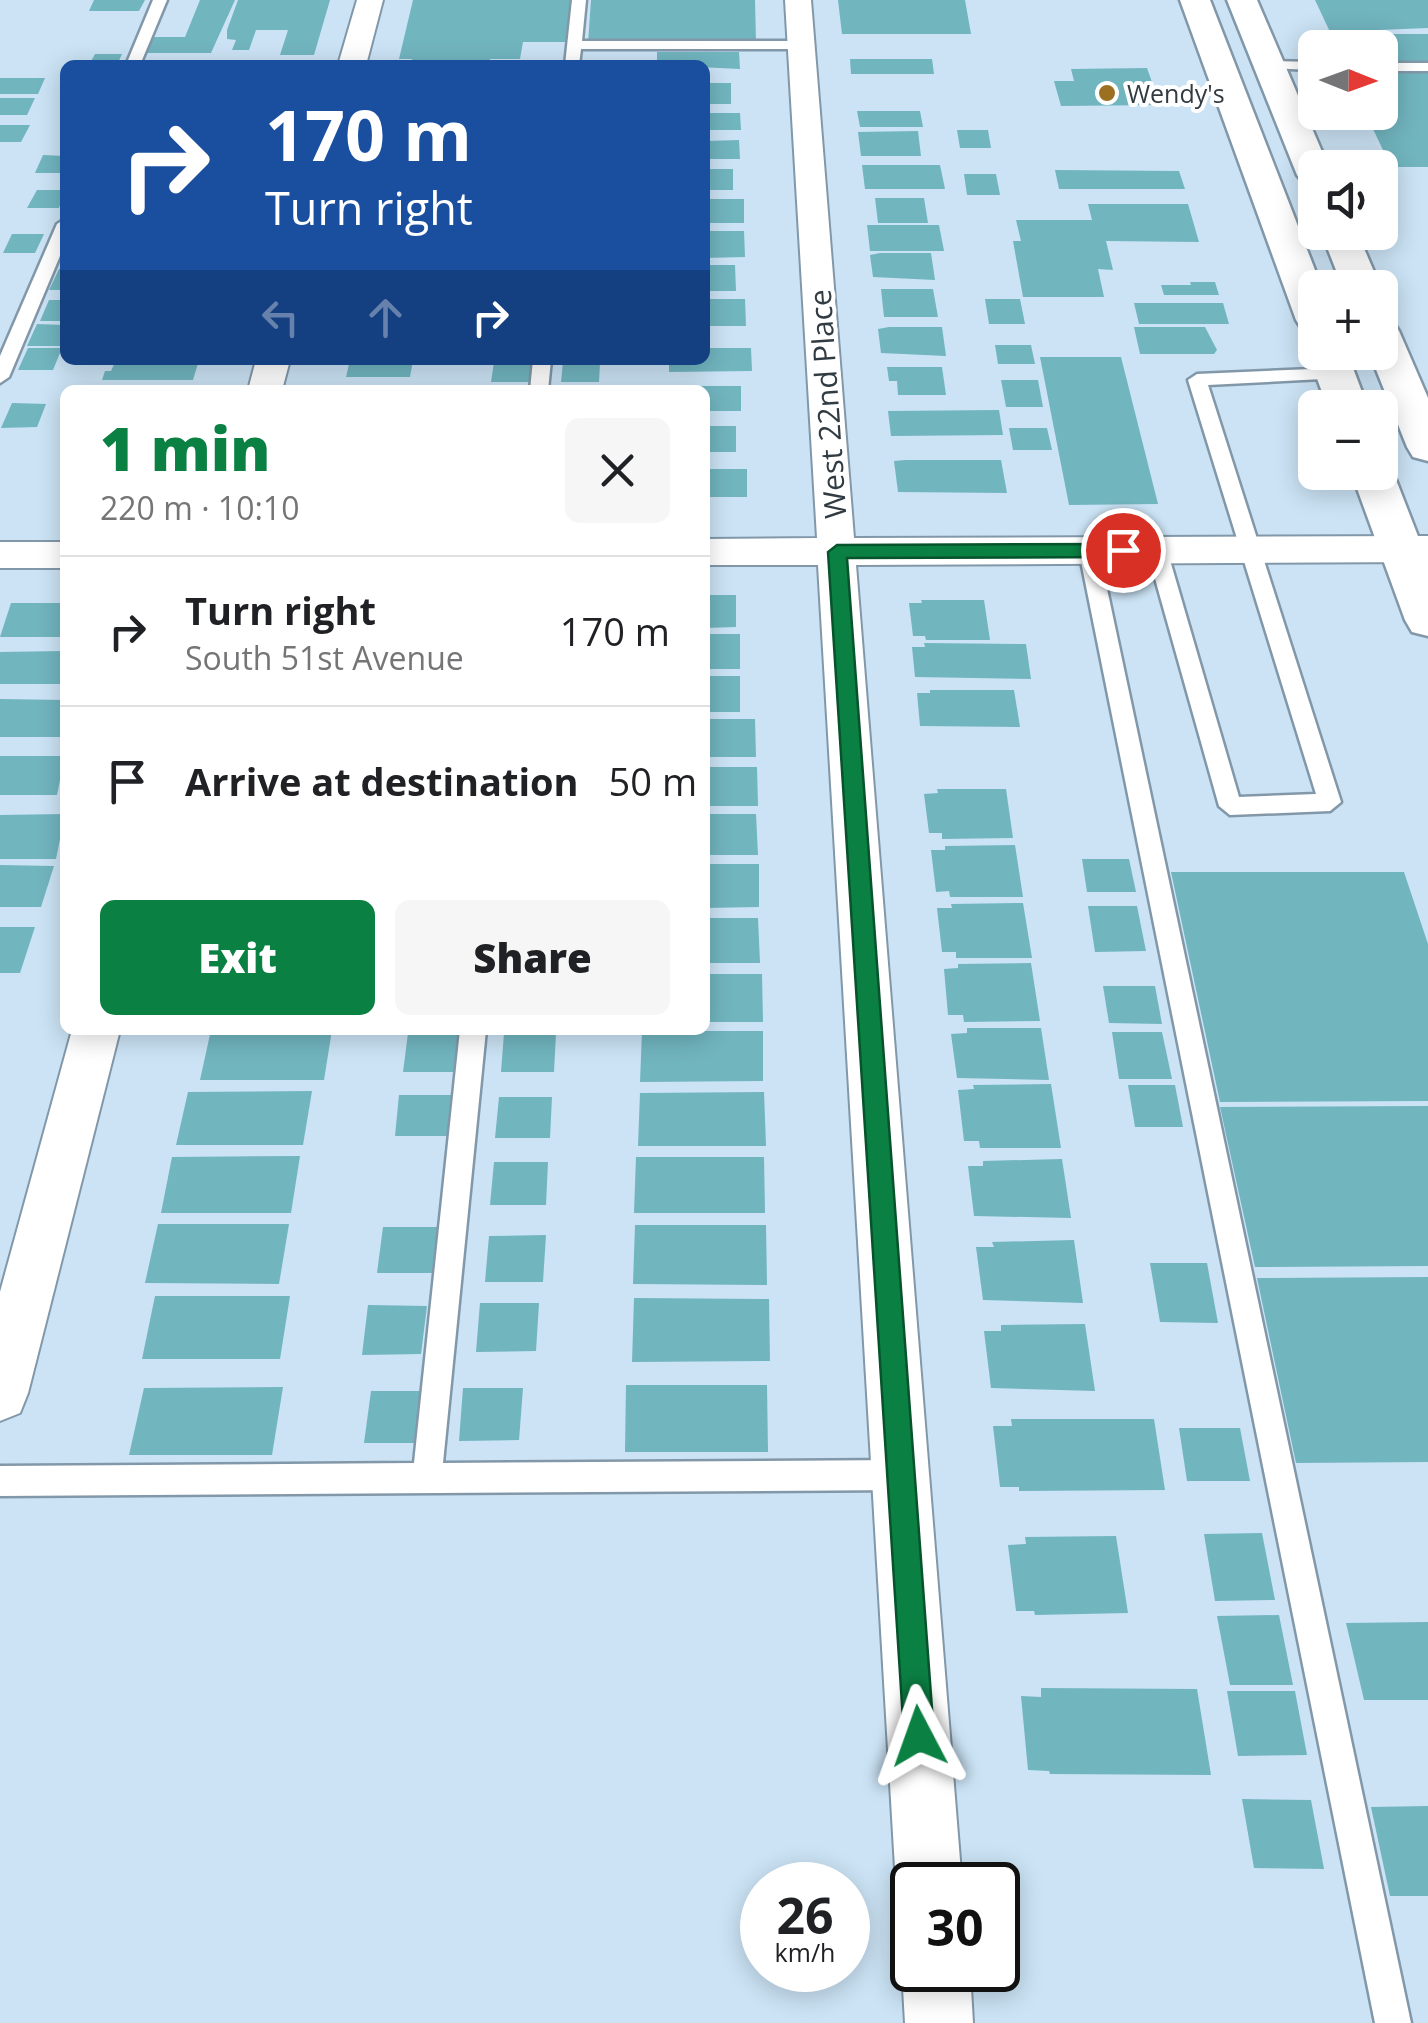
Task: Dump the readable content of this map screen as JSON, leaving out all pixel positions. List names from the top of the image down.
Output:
{
  "streets": {
    "street": ["West 22nd Place"]
  },
  "places": ["Wendy's"],
  "north": "right",
  "page": {
    "map_buttons": ["+", "−"],
    "turn": ["170 m", "Turn right"],
    "heading": ["1 min", "220 m · 10:10"],
    "list": [
      {
        "name": "Turn right",
        "note": "South 51st Avenue",
        "value": "170 m"
      },
      {
        "name": "Arrive at destination",
        "value": "50 m"
      }
    ],
    "buttons": ["Exit", "Share"],
    "speed": "26 km/h",
    "limit": "30"
  }
}
